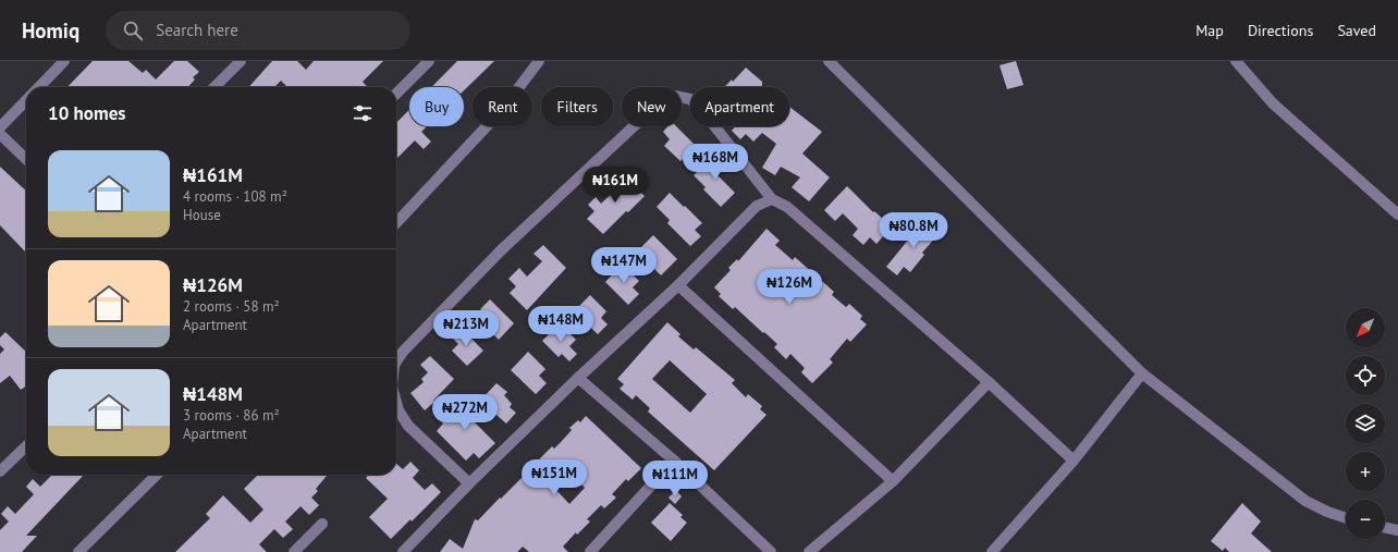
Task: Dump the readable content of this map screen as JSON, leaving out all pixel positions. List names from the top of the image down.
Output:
{
  "north": "bottom left",
  "page": {
    "header": "Homiq",
    "search": "Search here",
    "nav": ["Map", "Directions", "Saved"],
    "chip": [
      "Buy",
      "Rent",
      "Filters",
      "New",
      "Apartment"
    ],
    "heading": "10 homes",
    "list": [
      {
        "name": "₦161M",
        "note": "4 rooms · 108 m² · House"
      },
      {
        "name": "₦126M",
        "note": "2 rooms · 58 m² · Apartment"
      },
      {
        "name": "₦148M",
        "note": "3 rooms · 86 m² · Apartment"
      }
    ],
    "price": [
      "₦168M",
      "₦161M",
      "₦80.8M",
      "₦147M",
      "₦126M",
      "₦148M",
      "₦213M",
      "₦272M",
      "₦151M",
      "₦111M"
    ],
    "map_buttons": ["+", "−"]
  }
}
